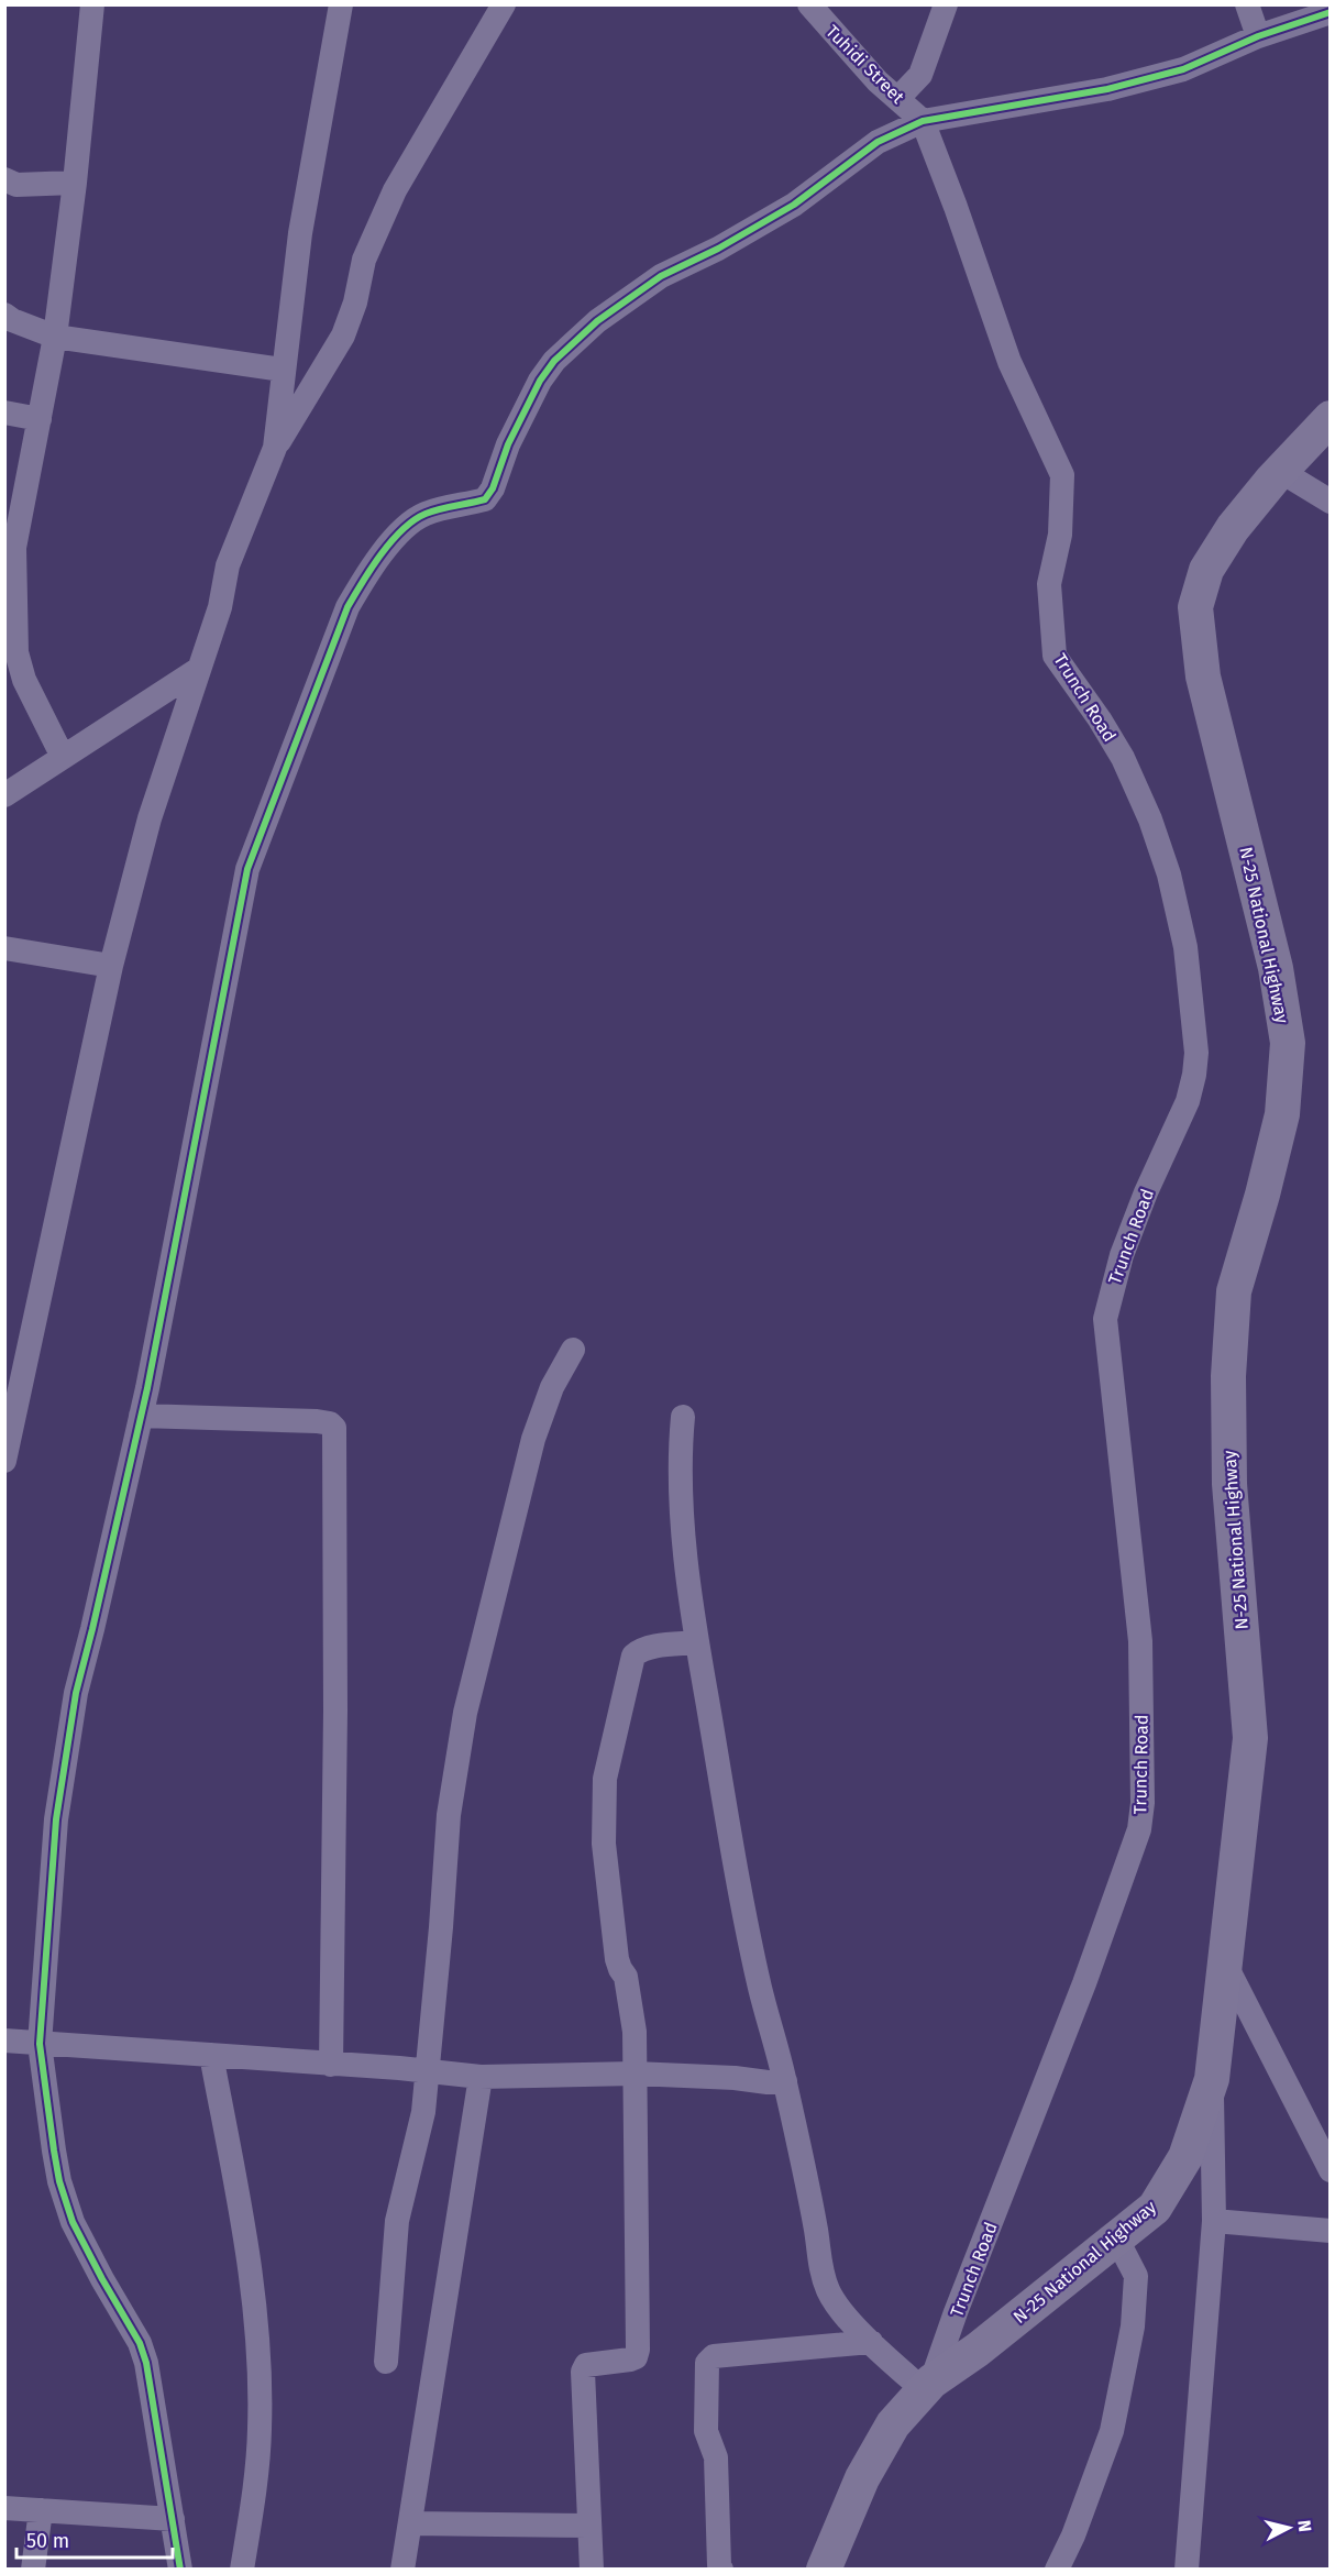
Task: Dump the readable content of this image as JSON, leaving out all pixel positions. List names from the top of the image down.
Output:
{
  "streets": {
    "highway": ["N-25 National Highway"],
    "street": ["Tuhidi Street", "Trunch Road"]
  },
  "crossings": [
    ["Tuhidi Street", "Trunch Road"],
    ["Trunch Road", "N-25 National Highway"]
  ],
  "scale_bar": "50 m",
  "north": "right"
}
